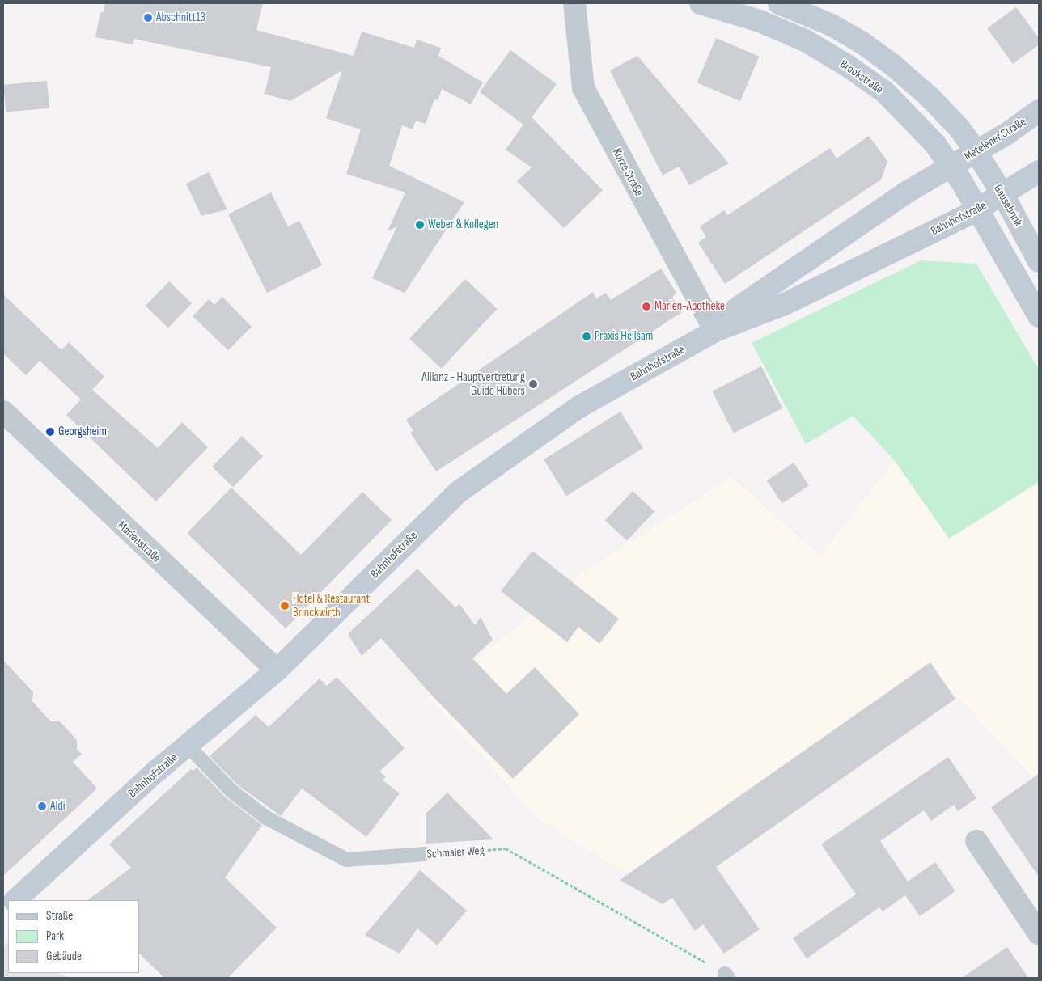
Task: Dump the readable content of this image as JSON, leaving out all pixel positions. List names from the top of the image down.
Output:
{
  "streets": {
    "street": [
      "Brookstraße",
      "Metelener Straße",
      "Kurze Straße",
      "Gausebrink",
      "Bahnhofstraße",
      "Marienstraße"
    ],
    "lane": ["Schmaler Weg"]
  },
  "crossings": [
    ["Brookstraße", "Metelener Straße"],
    ["Brookstraße", "Bahnhofstraße"],
    ["Metelener Straße", "Gausebrink"],
    ["Metelener Straße", "Bahnhofstraße"],
    ["Kurze Straße", "Bahnhofstraße"],
    ["Gausebrink", "Bahnhofstraße"],
    ["Bahnhofstraße", "Marienstraße"],
    ["Bahnhofstraße", "Schmaler Weg"]
  ],
  "places": [
    "Abschnitt13",
    "Weber & Kollegen",
    "Marien-Apotheke",
    "Praxis Heilsam",
    "Allianz - Hauptvertretung Guido Hübers",
    "Georgsheim",
    "Hotel & Restaurant Brinckwirth",
    "Aldi"
  ],
  "legend": ["Straße", "Park", "Gebäude"]
}
